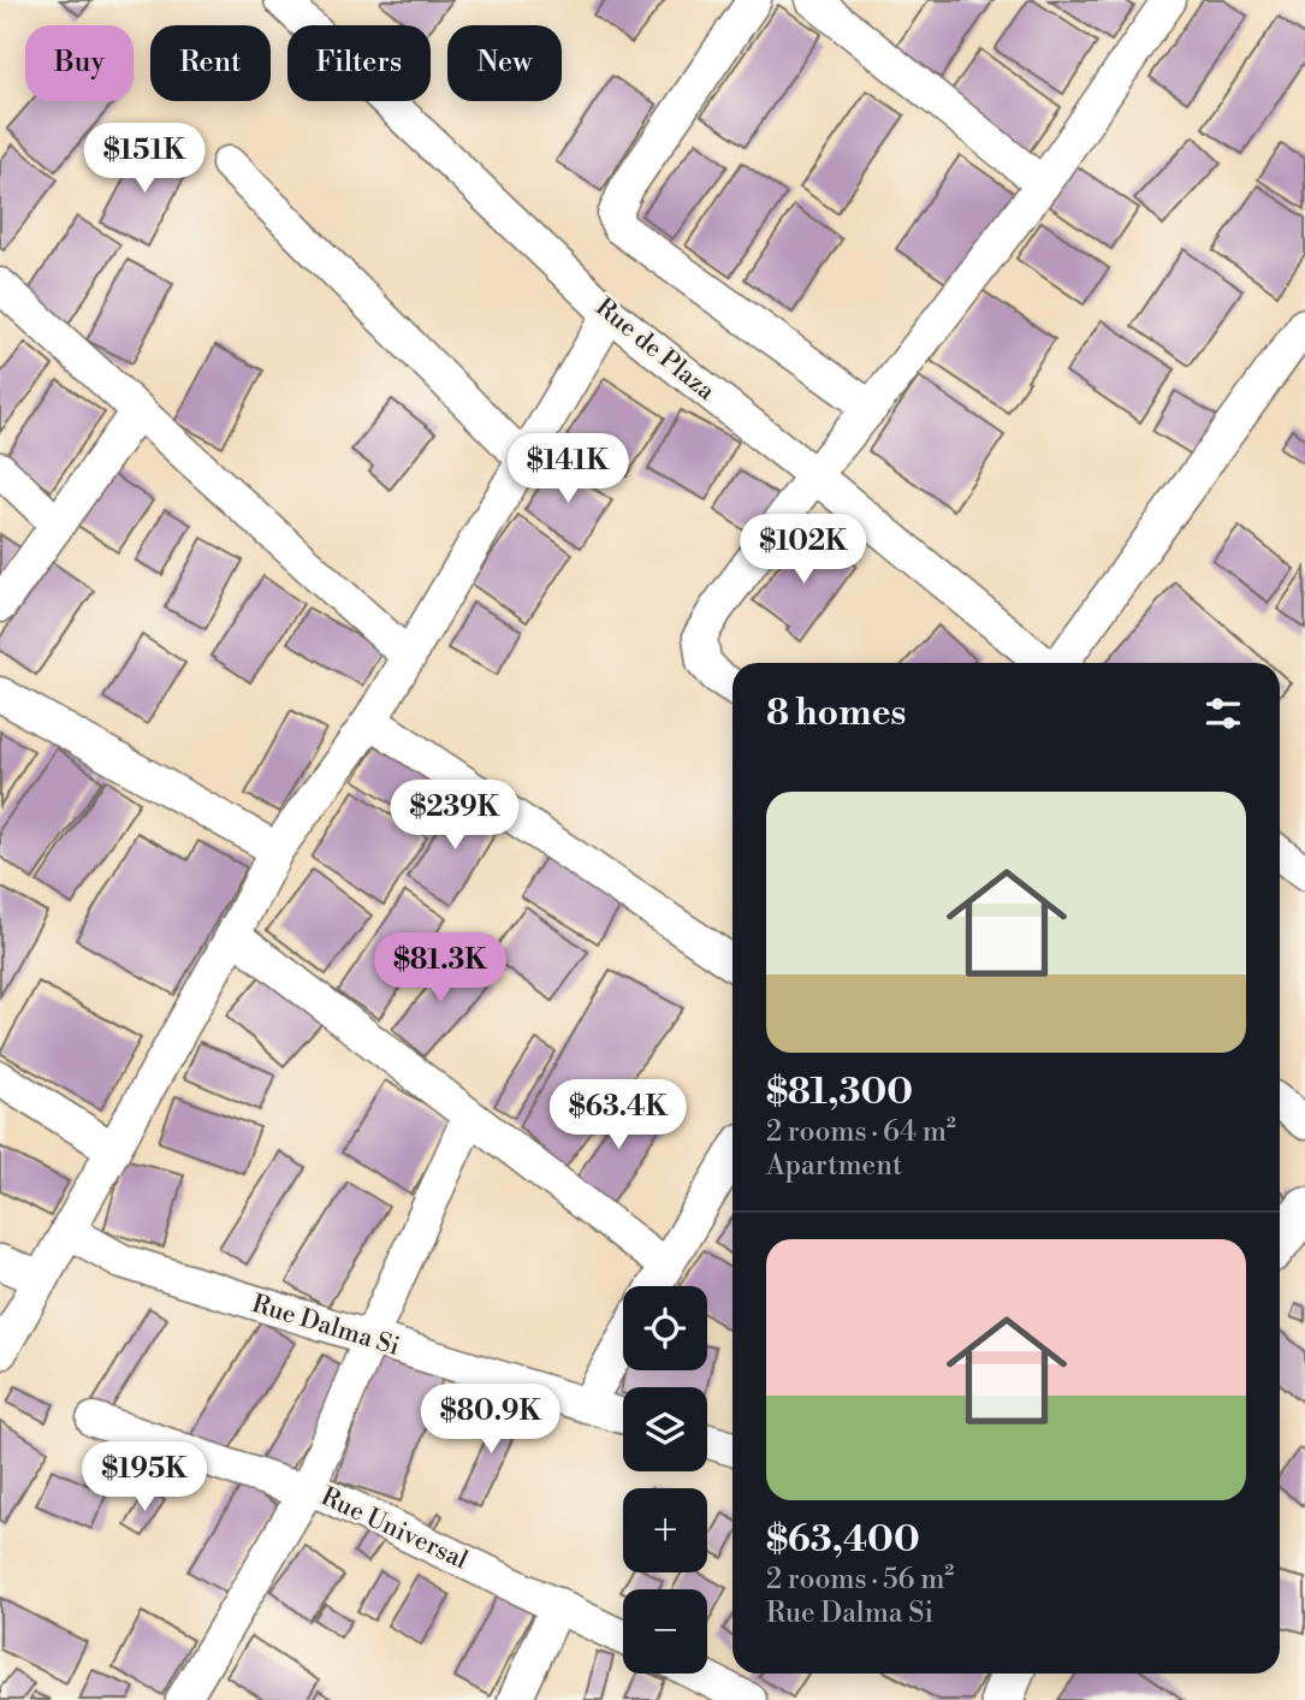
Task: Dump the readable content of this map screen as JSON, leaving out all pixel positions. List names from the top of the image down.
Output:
{
  "streets": {
    "street": ["Rue de Plaza", "Rue Dalma Si", "Rue Universal"]
  },
  "page": {
    "chip": [
      "Buy",
      "Rent",
      "Filters",
      "New"
    ],
    "price": [
      "$151K",
      "$141K",
      "$102K",
      "$239K",
      "$81.3K",
      "$63.4K",
      "$80.9K",
      "$195K"
    ],
    "heading": "8 homes",
    "list": [
      {
        "name": "$81,300",
        "note": "2 rooms · 64 m² · Apartment"
      },
      {
        "name": "$63,400",
        "note": "2 rooms · 56 m² · Rue Dalma Si"
      }
    ],
    "map_buttons": ["+", "−"]
  }
}
